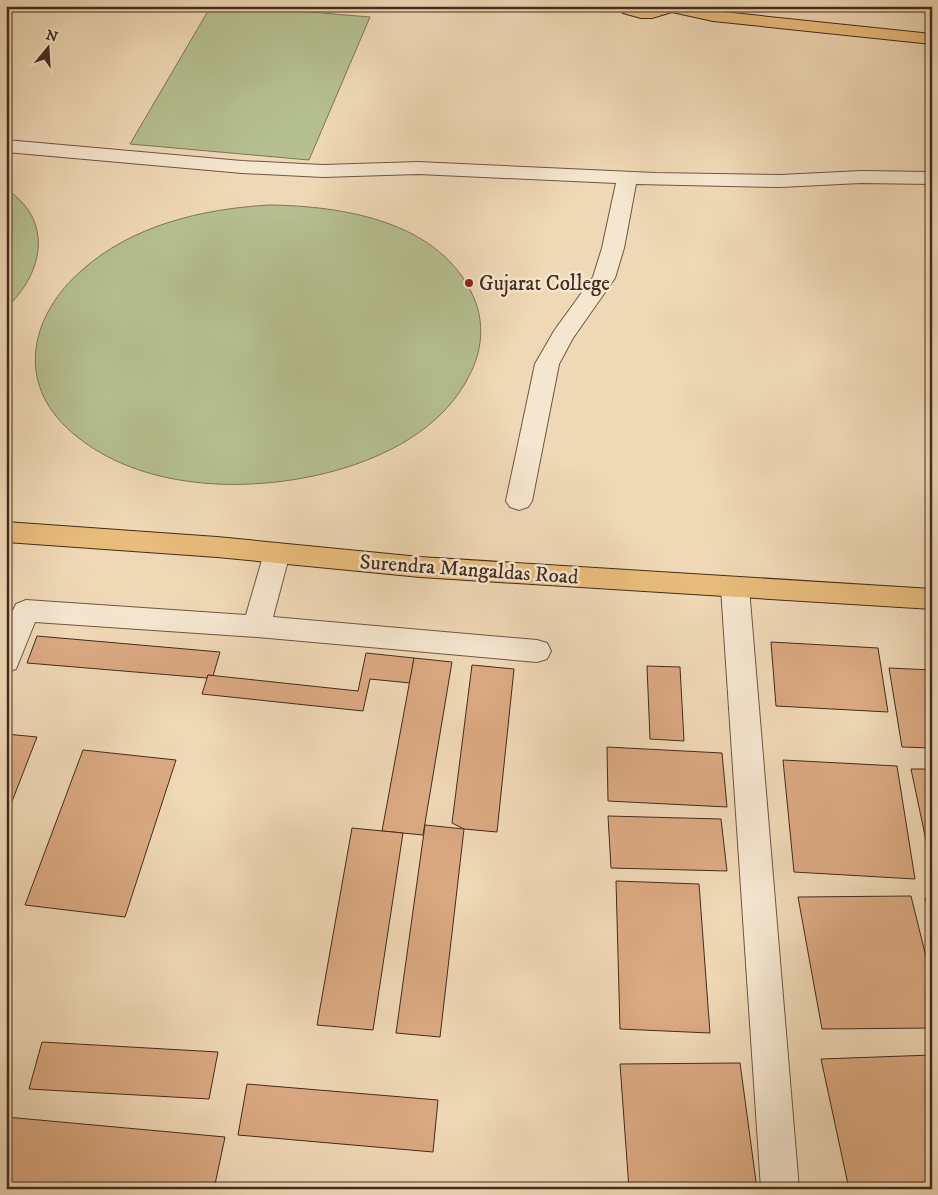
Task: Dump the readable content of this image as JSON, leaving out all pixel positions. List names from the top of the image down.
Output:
{
  "streets": {
    "main road": ["Surendra Mangaldas Road"]
  },
  "places": ["Gujarat College"],
  "north": "top"
}
